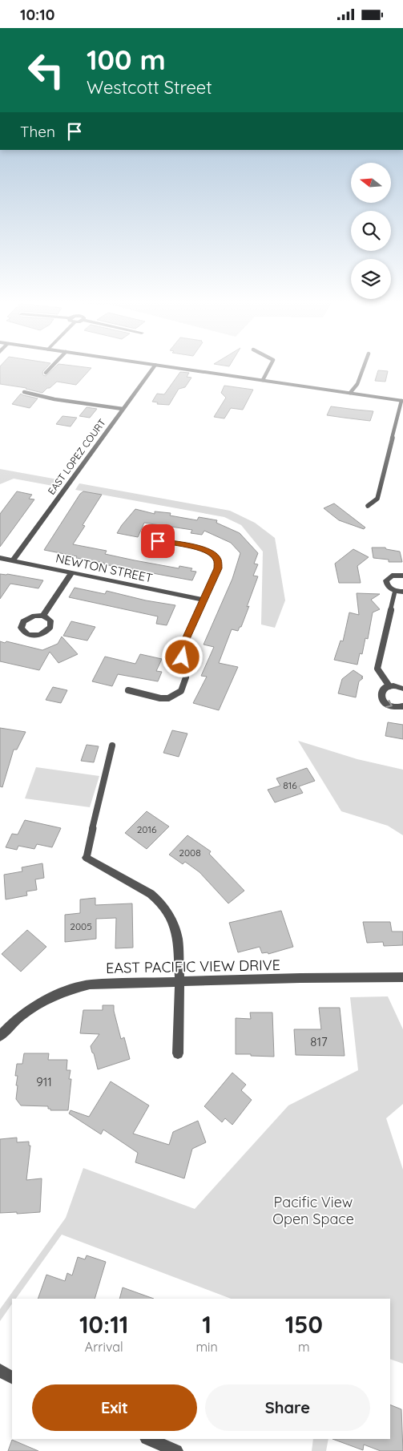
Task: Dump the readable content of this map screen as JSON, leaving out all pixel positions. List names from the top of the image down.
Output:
{
  "streets": {
    "street": ["EAST LOPEZ COURT", "NEWTON STREET", "EAST PACIFIC VIEW DRIVE"]
  },
  "crossings": [
    ["EAST LOPEZ COURT", "NEWTON STREET"]
  ],
  "parks": ["Pacific View Open Space"],
  "house_numbers": [
    "816",
    "2016",
    "2008",
    "2005",
    "817",
    "911"
  ],
  "north": "left",
  "page": {
    "status": "10:10",
    "turn": ["100 m", "Westcott Street"],
    "then": "Then",
    "eta": [
      "10:11",
      "Arrival",
      "1",
      "min",
      "150",
      "m"
    ],
    "buttons": ["Exit", "Share"]
  }
}
